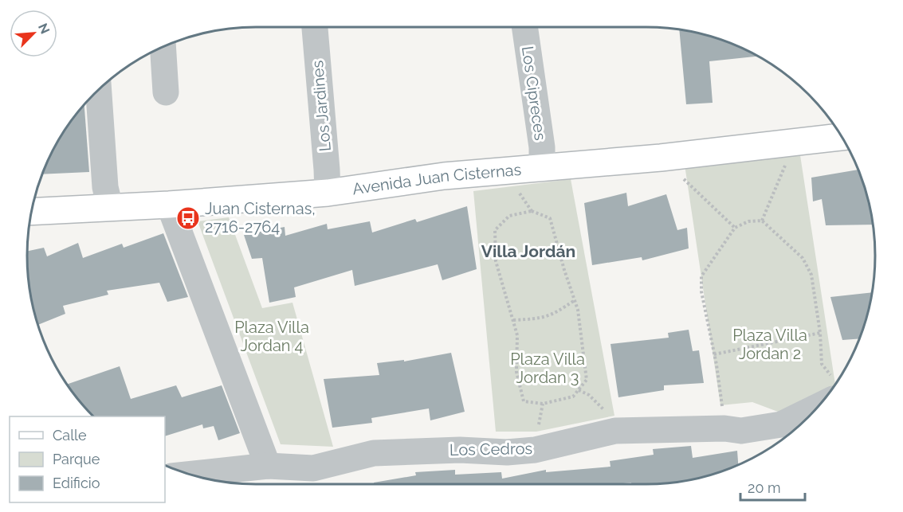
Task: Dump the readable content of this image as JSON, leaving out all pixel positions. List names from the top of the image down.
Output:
{
  "streets": {
    "main road": ["Avenida Juan Cisternas"],
    "street": ["Los Cipreces", "Los Jardines", "Los Cedros"]
  },
  "crossings": [
    ["Los Cipreces", "Avenida Juan Cisternas"],
    ["Los Jardines", "Avenida Juan Cisternas"]
  ],
  "districts": ["Villa Jordán"],
  "parks": ["Plaza Villa Jordan 4", "Plaza Villa Jordan 2", "Plaza Villa Jordan 3"],
  "places": {
    "bus stop": ["Juan Cisternas, 2716-2764"]
  },
  "legend": ["Calle", "Parque", "Edificio"],
  "scale_bar": "20 m",
  "north": "top right"
}
